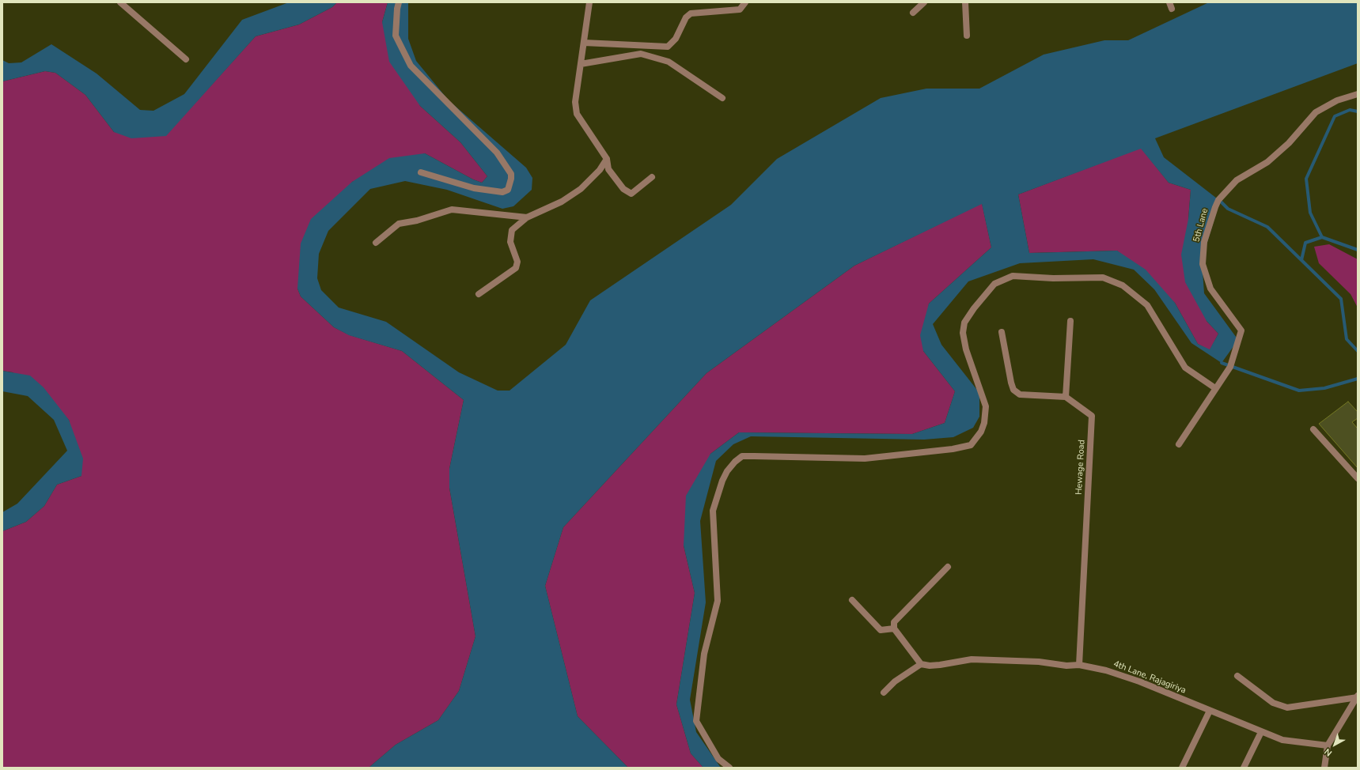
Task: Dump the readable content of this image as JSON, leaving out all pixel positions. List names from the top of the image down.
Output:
{
  "streets": {
    "street": ["5th Lane", "Hewage Road", "4th Lane, Rajagiriya"]
  },
  "crossings": [
    ["Hewage Road", "4th Lane, Rajagiriya"]
  ],
  "north": "bottom left"
}
